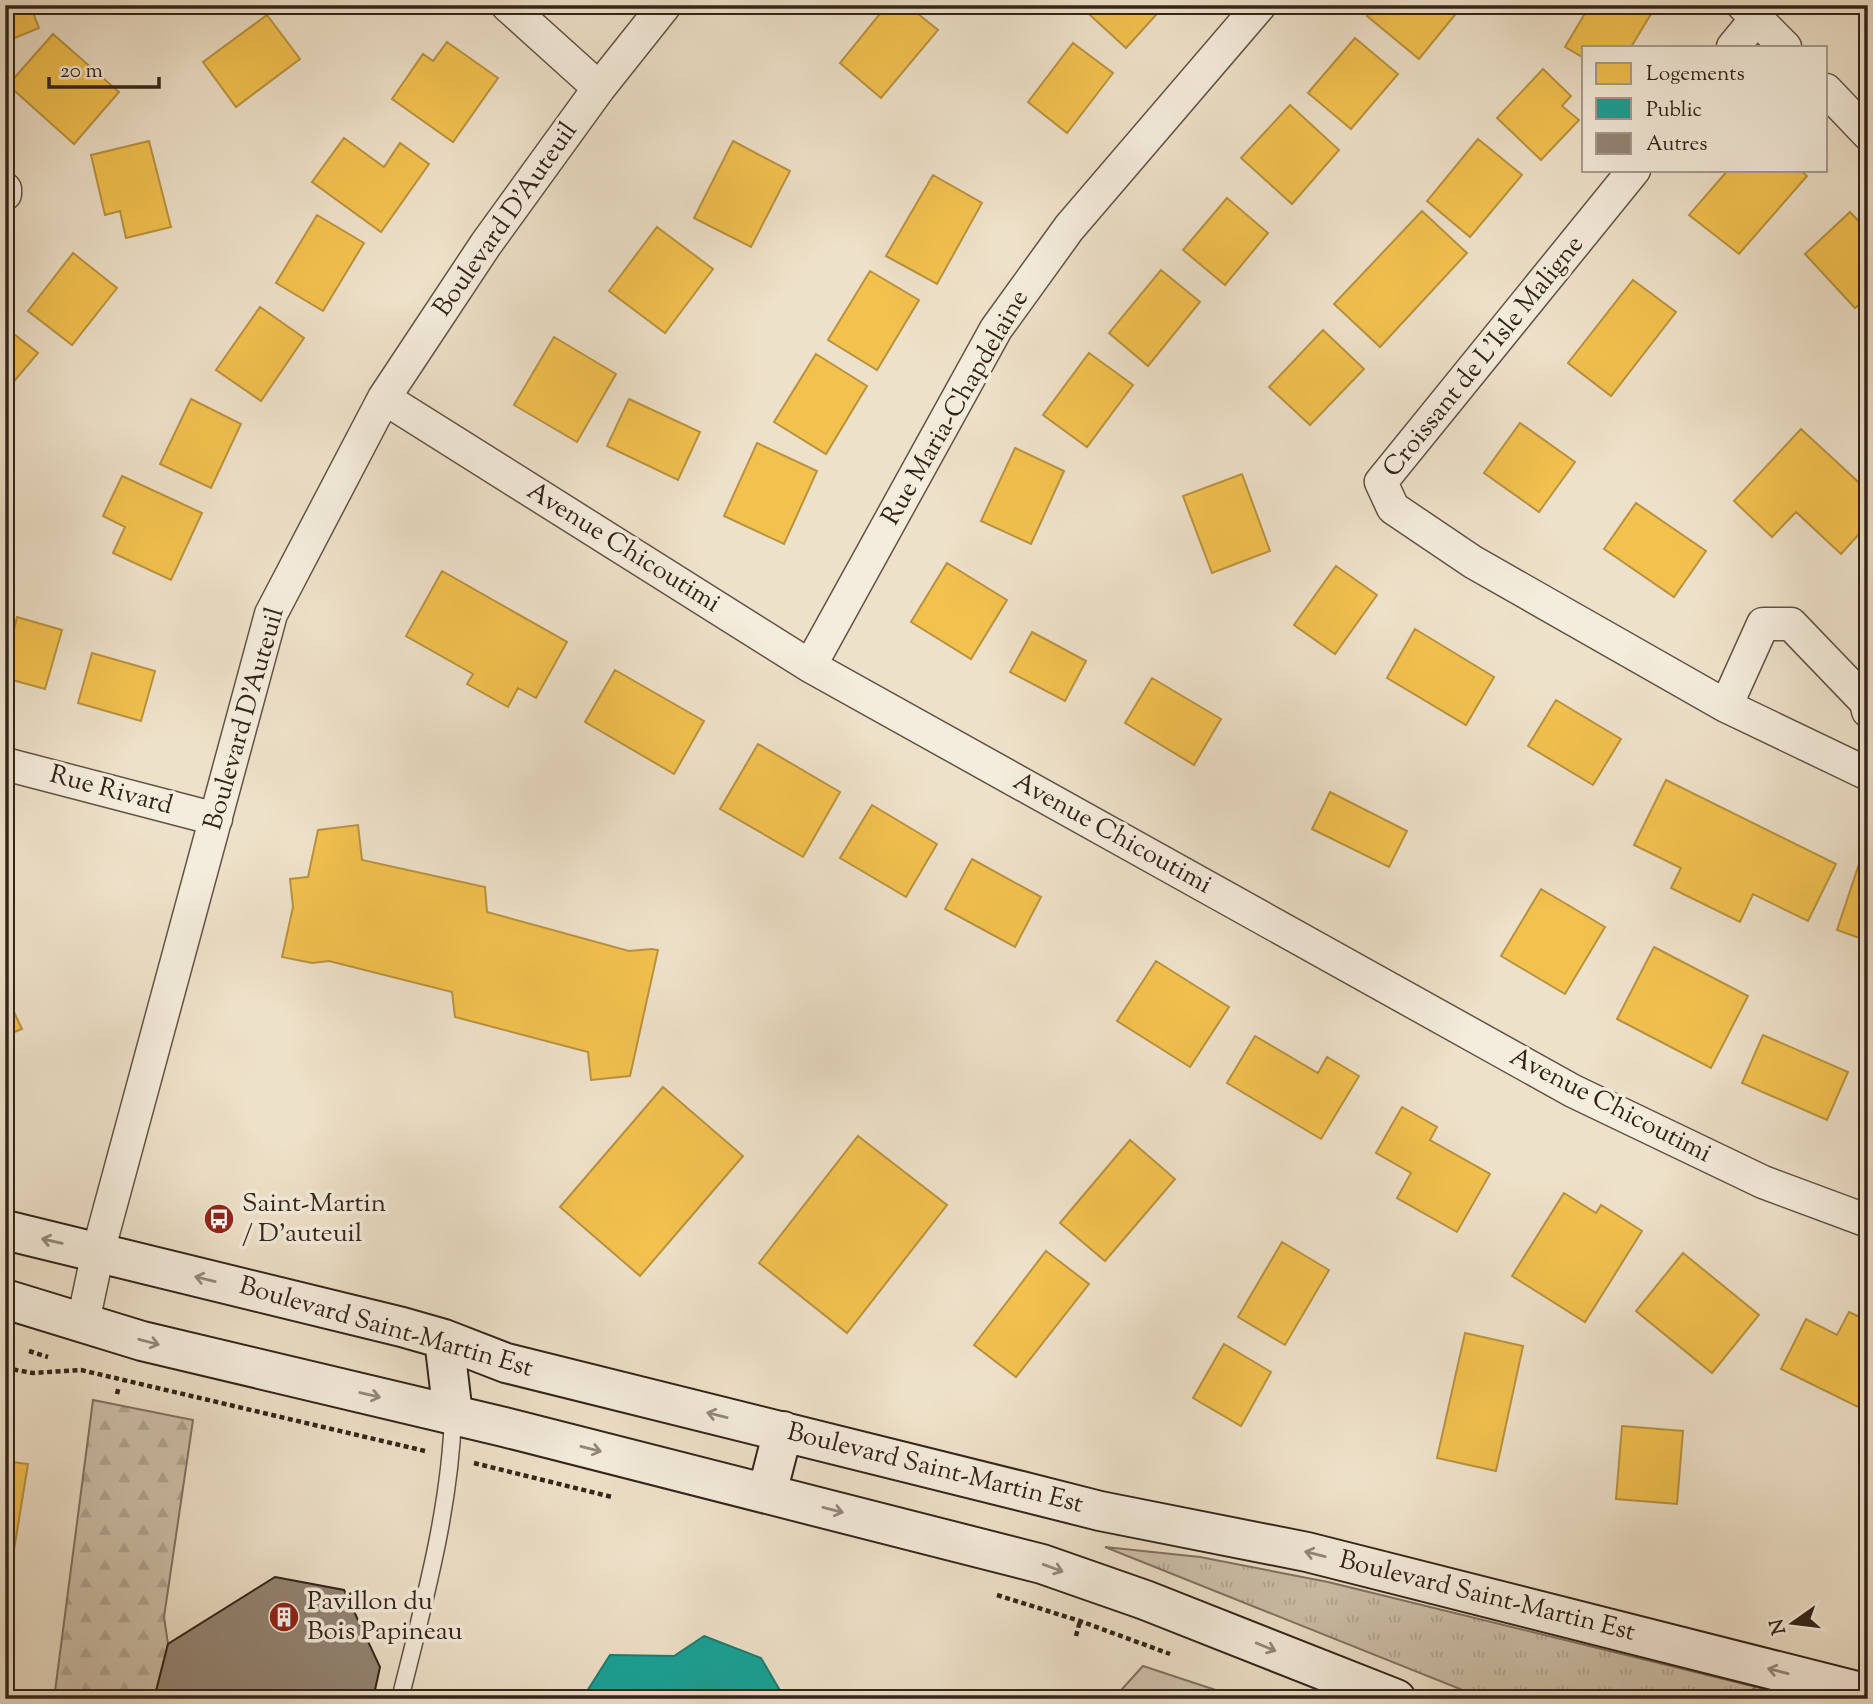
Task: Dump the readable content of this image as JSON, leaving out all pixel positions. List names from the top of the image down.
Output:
{
  "streets": {
    "main road": ["Boulevard Saint-Martin Est"],
    "street": [
      "Boulevard D'Auteuil",
      "Croissant de L'Isle Maligne",
      "Rue Maria-Chapdelaine",
      "Avenue Chicoutimi",
      "Rue Rivard"
    ]
  },
  "crossings": [
    ["Boulevard D'Auteuil", "Avenue Chicoutimi"],
    ["Boulevard D'Auteuil", "Rue Rivard"],
    ["Boulevard D'Auteuil", "Boulevard Saint-Martin Est"],
    ["Rue Maria-Chapdelaine", "Avenue Chicoutimi"]
  ],
  "places": {
    "bus stop": ["Saint-Martin / D'auteuil"],
    "building": ["Pavillon du Bois Papineau"]
  },
  "legend": ["Logements", "Public", "Autres"],
  "scale_bar": "20 m",
  "north": "left"
}
